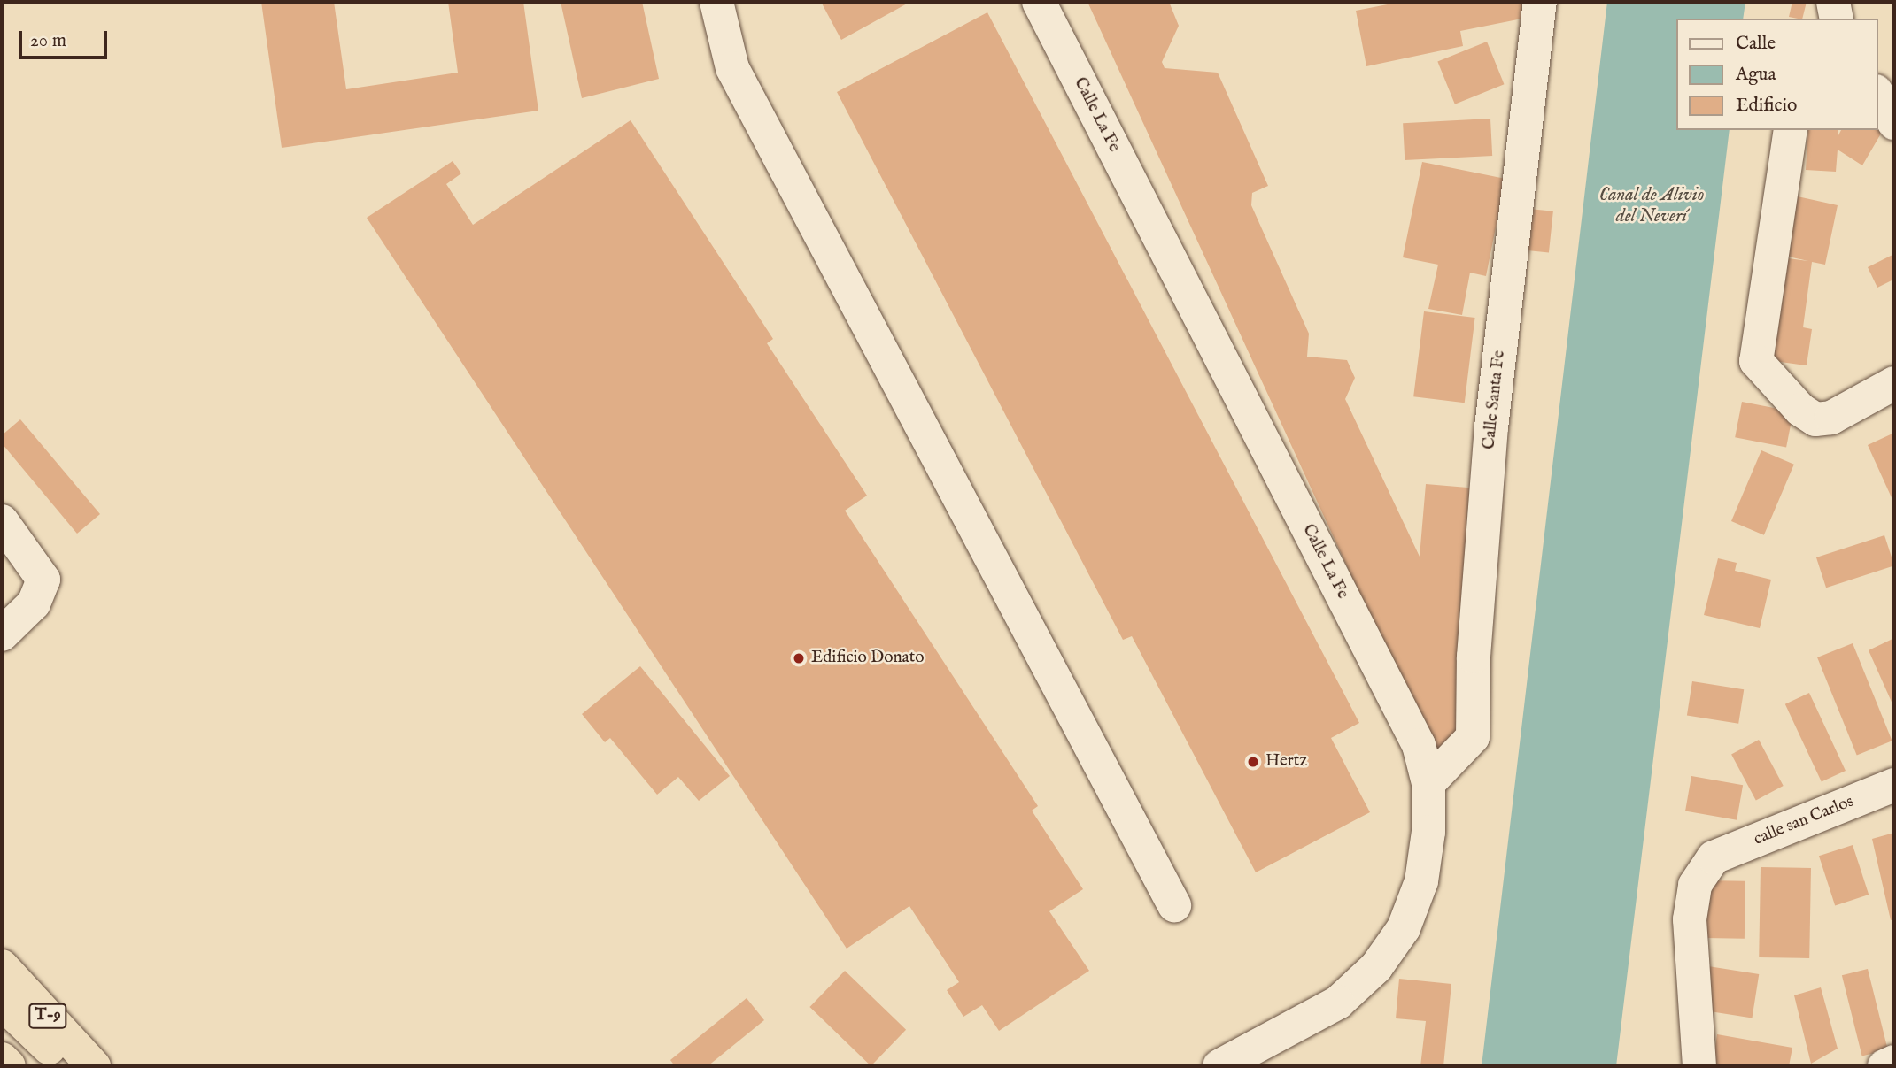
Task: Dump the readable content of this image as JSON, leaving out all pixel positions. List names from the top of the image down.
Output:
{
  "streets": {
    "highway": ["T-9"],
    "street": ["Calle La Fe", "Calle Santa Fe", "calle san Carlos"]
  },
  "crossings": [
    ["Calle La Fe", "Calle Santa Fe"]
  ],
  "water": ["Canal de Alivio del Neverí"],
  "places": ["Edificio Donato", "Hertz"],
  "legend": ["Calle", "Agua", "Edificio"],
  "scale_bar": "20 m"
}
